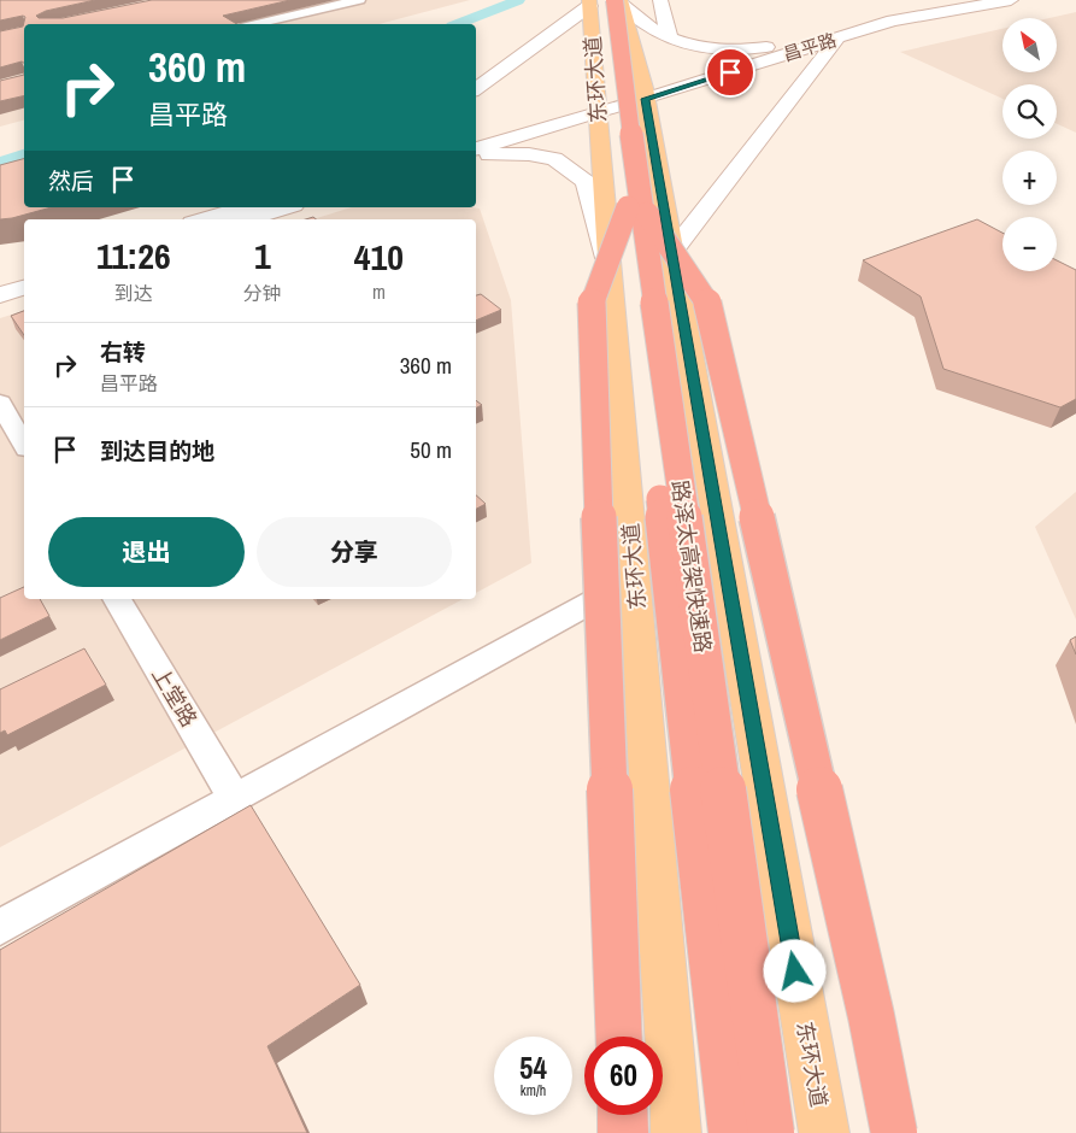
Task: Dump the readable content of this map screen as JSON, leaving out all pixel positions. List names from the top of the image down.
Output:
{
  "streets": {
    "highway": ["路泽太高架快速路"],
    "main road": ["昌平路", "东环大道"],
    "street": ["上堂路"]
  },
  "crossings": [
    ["昌平路", "东环大道"],
    ["东环大道", "路泽太高架快速路"]
  ],
  "north": "top left",
  "page": {
    "map_buttons": ["+", "−"],
    "turn": ["360 m", "昌平路"],
    "then": "然后",
    "eta": [
      "11:26",
      "到达",
      "1",
      "分钟",
      "410",
      "m"
    ],
    "list": [
      {
        "name": "右转",
        "note": "昌平路",
        "value": "360 m"
      },
      {
        "name": "到达目的地",
        "value": "50 m"
      }
    ],
    "buttons": ["退出", "分享"],
    "speed": "54 km/h",
    "limit": "60"
  }
}
